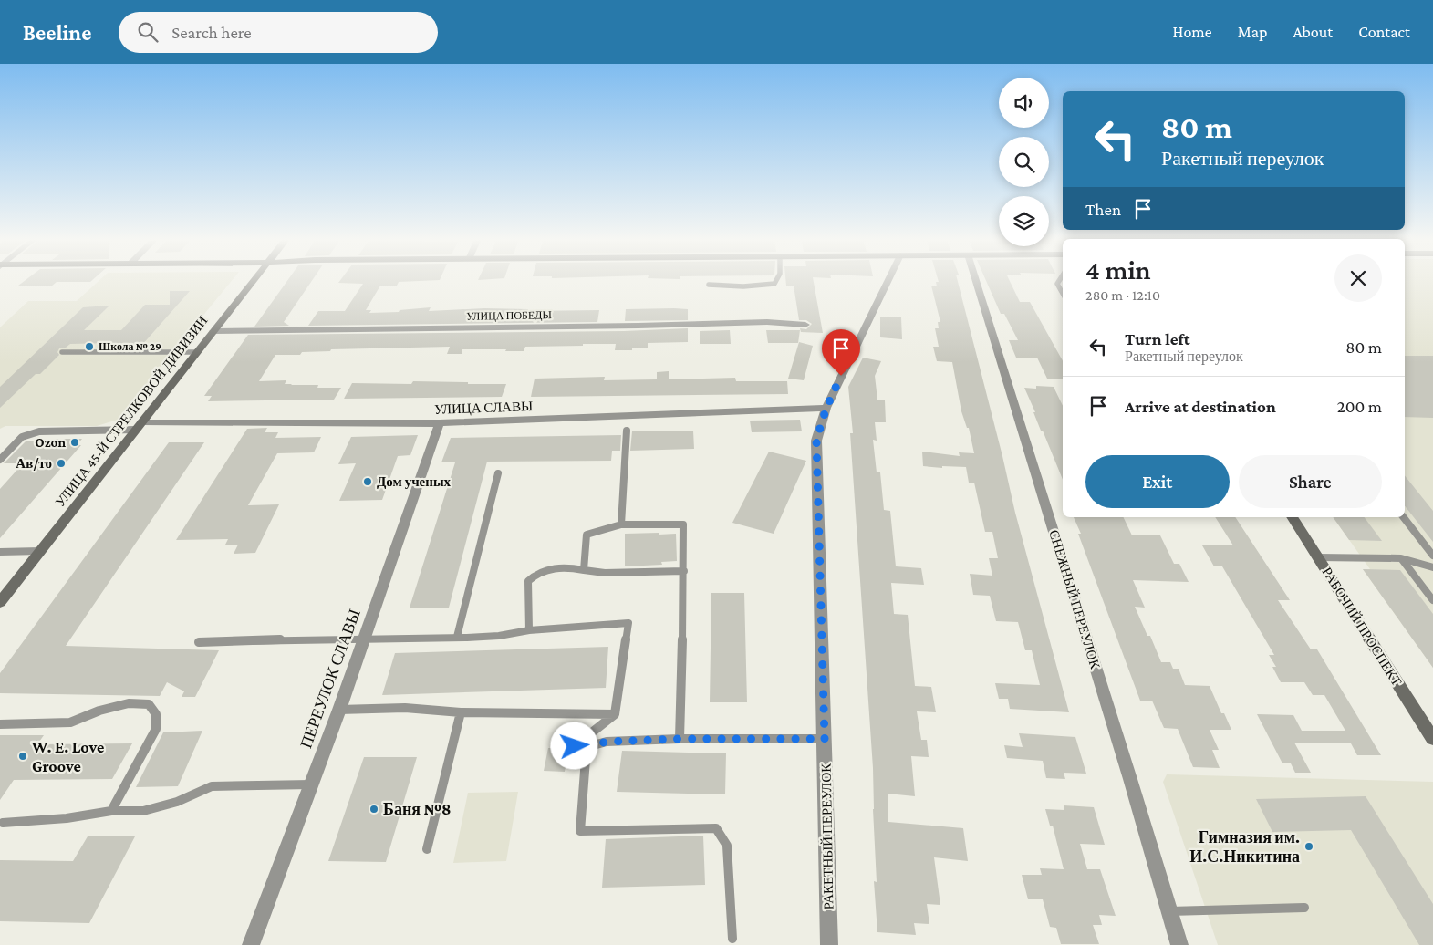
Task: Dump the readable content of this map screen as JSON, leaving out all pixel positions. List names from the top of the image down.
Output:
{
  "streets": {
    "street": [
      "УЛИЦА ПОБЕДЫ",
      "УЛИЦА СЛАВЫ",
      "УЛИЦА 45-Й СТРЕЛКОВОЙ ДИВИЗИИ",
      "СНЕЖНЫЙ ПЕРЕУЛОК",
      "РАБОЧИЙ ПРОСПЕКТ",
      "ПЕРЕУЛОК СЛАВЫ",
      "РАКЕТНЫЙ ПЕРЕУЛОК"
    ]
  },
  "crossings": [
    ["УЛИЦА ПОБЕДЫ", "УЛИЦА 45-Й СТРЕЛКОВОЙ ДИВИЗИИ"],
    ["УЛИЦА СЛАВЫ", "УЛИЦА 45-Й СТРЕЛКОВОЙ ДИВИЗИИ"],
    ["УЛИЦА СЛАВЫ", "ПЕРЕУЛОК СЛАВЫ"],
    ["УЛИЦА СЛАВЫ", "РАКЕТНЫЙ ПЕРЕУЛОК"]
  ],
  "places": [
    "Школа № 29",
    "Ozon",
    "Ав/то",
    "Дом ученых",
    "W. E. Love Groove",
    "Баня №8",
    "Гимназия им. И.С.Никитина"
  ],
  "page": {
    "header": "Beeline",
    "search": "Search here",
    "nav": [
      "Home",
      "Map",
      "About",
      "Contact"
    ],
    "turn": ["80 m", "Ракетный переулок"],
    "then": "Then",
    "heading": ["4 min", "280 m · 12:10"],
    "list": [
      {
        "name": "Turn left",
        "note": "Ракетный переулок",
        "value": "80 m"
      },
      {
        "name": "Arrive at destination",
        "value": "200 m"
      }
    ],
    "buttons": ["Exit", "Share"]
  }
}
